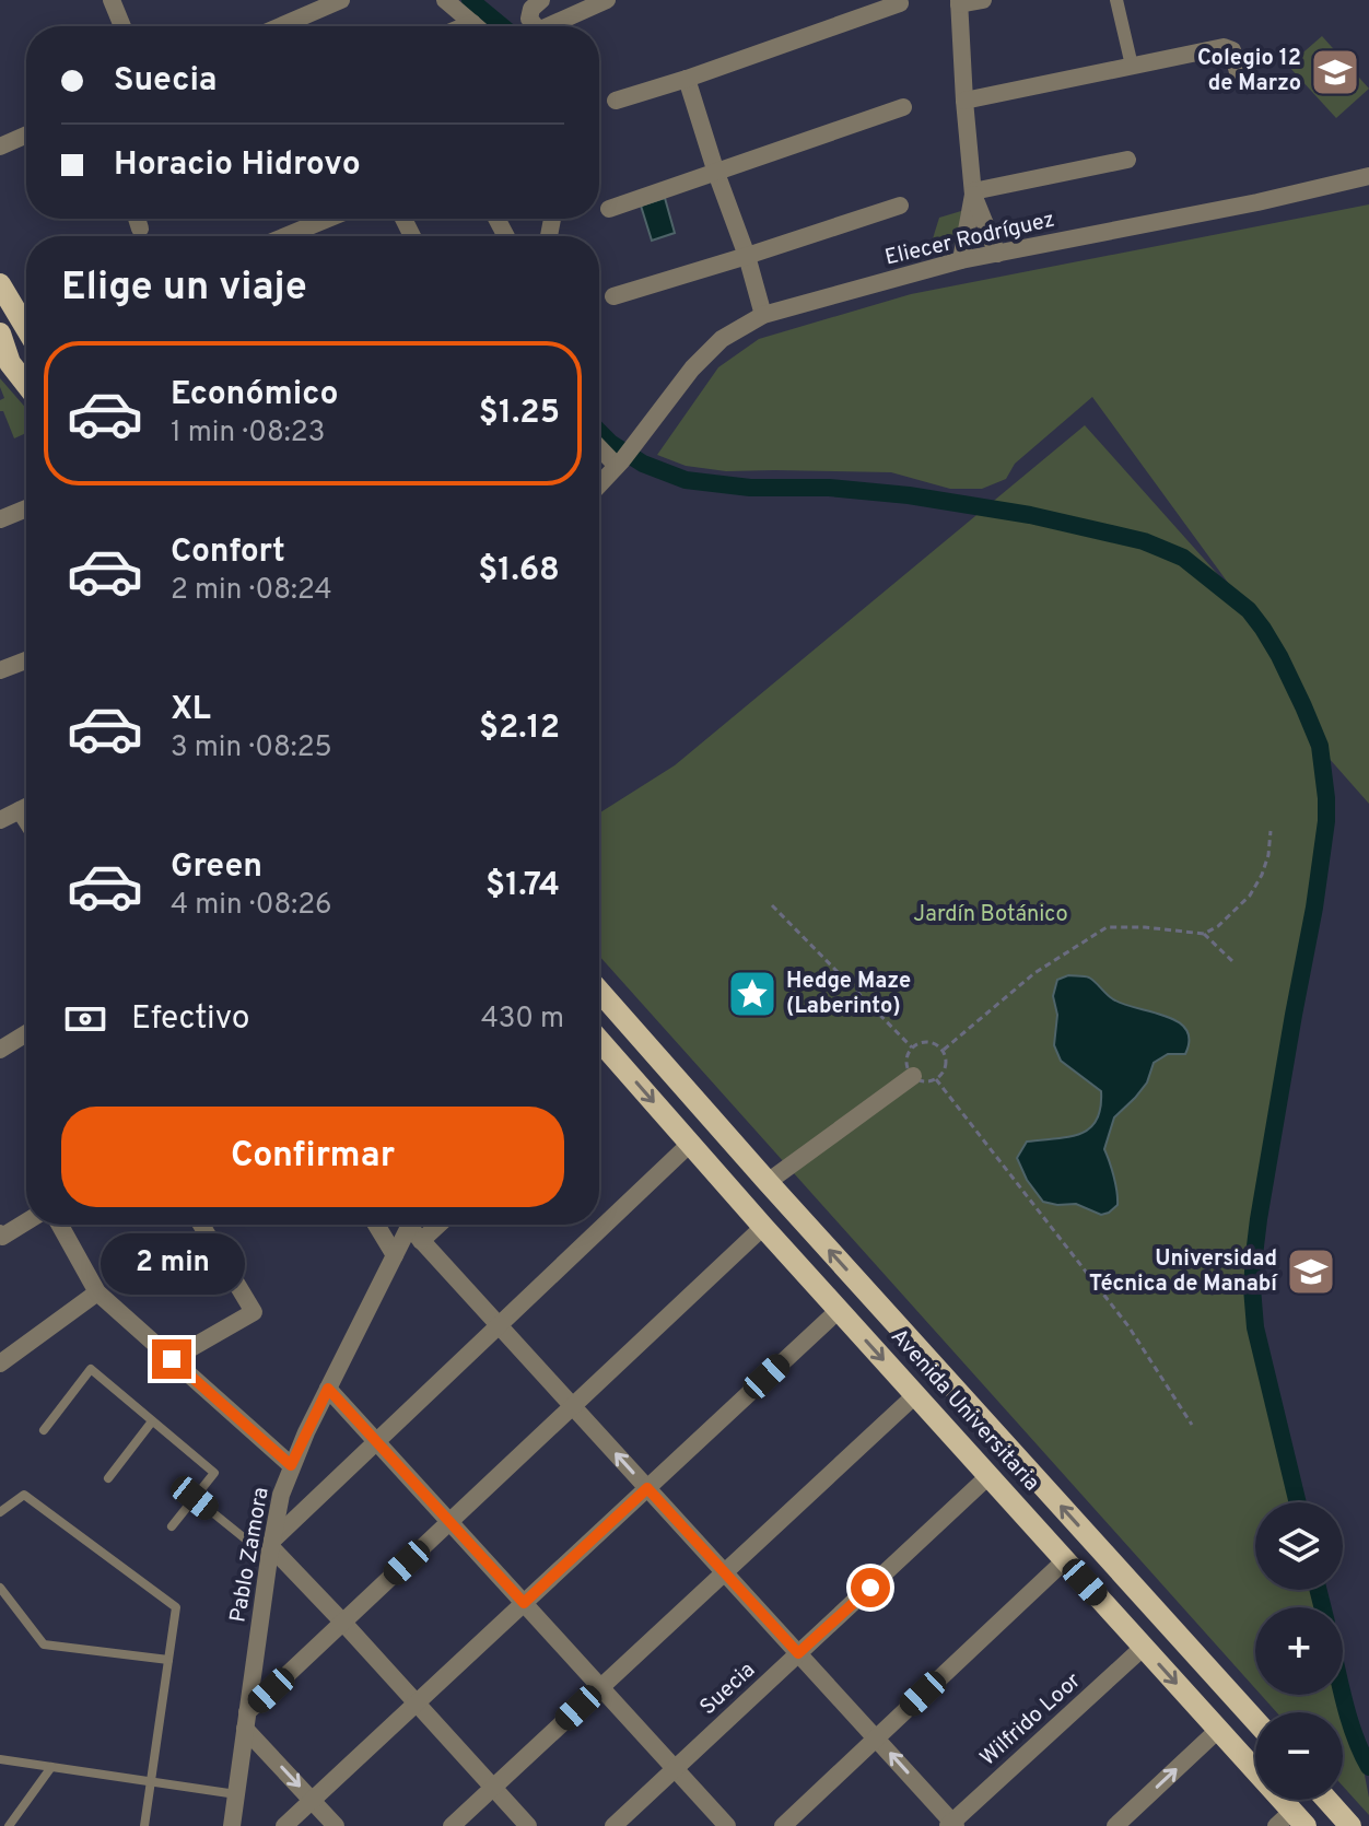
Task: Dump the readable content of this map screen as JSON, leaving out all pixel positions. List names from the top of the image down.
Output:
{
  "streets": {
    "main road": ["Avenida Universitaria"],
    "street": [
      "Eliecer Rodríguez",
      "Pablo Zamora",
      "Suecia",
      "Wilfrido Loor"
    ]
  },
  "crossings": [
    ["Avenida Universitaria", "Suecia"],
    ["Avenida Universitaria", "Wilfrido Loor"]
  ],
  "parks": ["Jardín Botánico"],
  "places": {
    "school or university": ["Colegio 12 de Marzo", "Universidad Técnica de Manabí"],
    "place": ["Hedge Maze (Laberinto)"]
  },
  "page": {
    "banner": ["Suecia", "Horacio Hidrovo"],
    "heading": "Elige un viaje",
    "list": [
      {
        "name": "Económico",
        "note": "1 min · 08:23",
        "value": "$1.25"
      },
      {
        "name": "Confort",
        "note": "2 min · 08:24",
        "value": "$1.68"
      },
      {
        "name": "XL",
        "note": "3 min · 08:25",
        "value": "$2.12"
      },
      {
        "name": "Green",
        "note": "4 min · 08:26",
        "value": "$1.74"
      }
    ],
    "pay": ["Efectivo", "430 m"],
    "buttons": "Confirmar",
    "bubble": "2 min",
    "map_buttons": ["+", "−"]
  }
}
